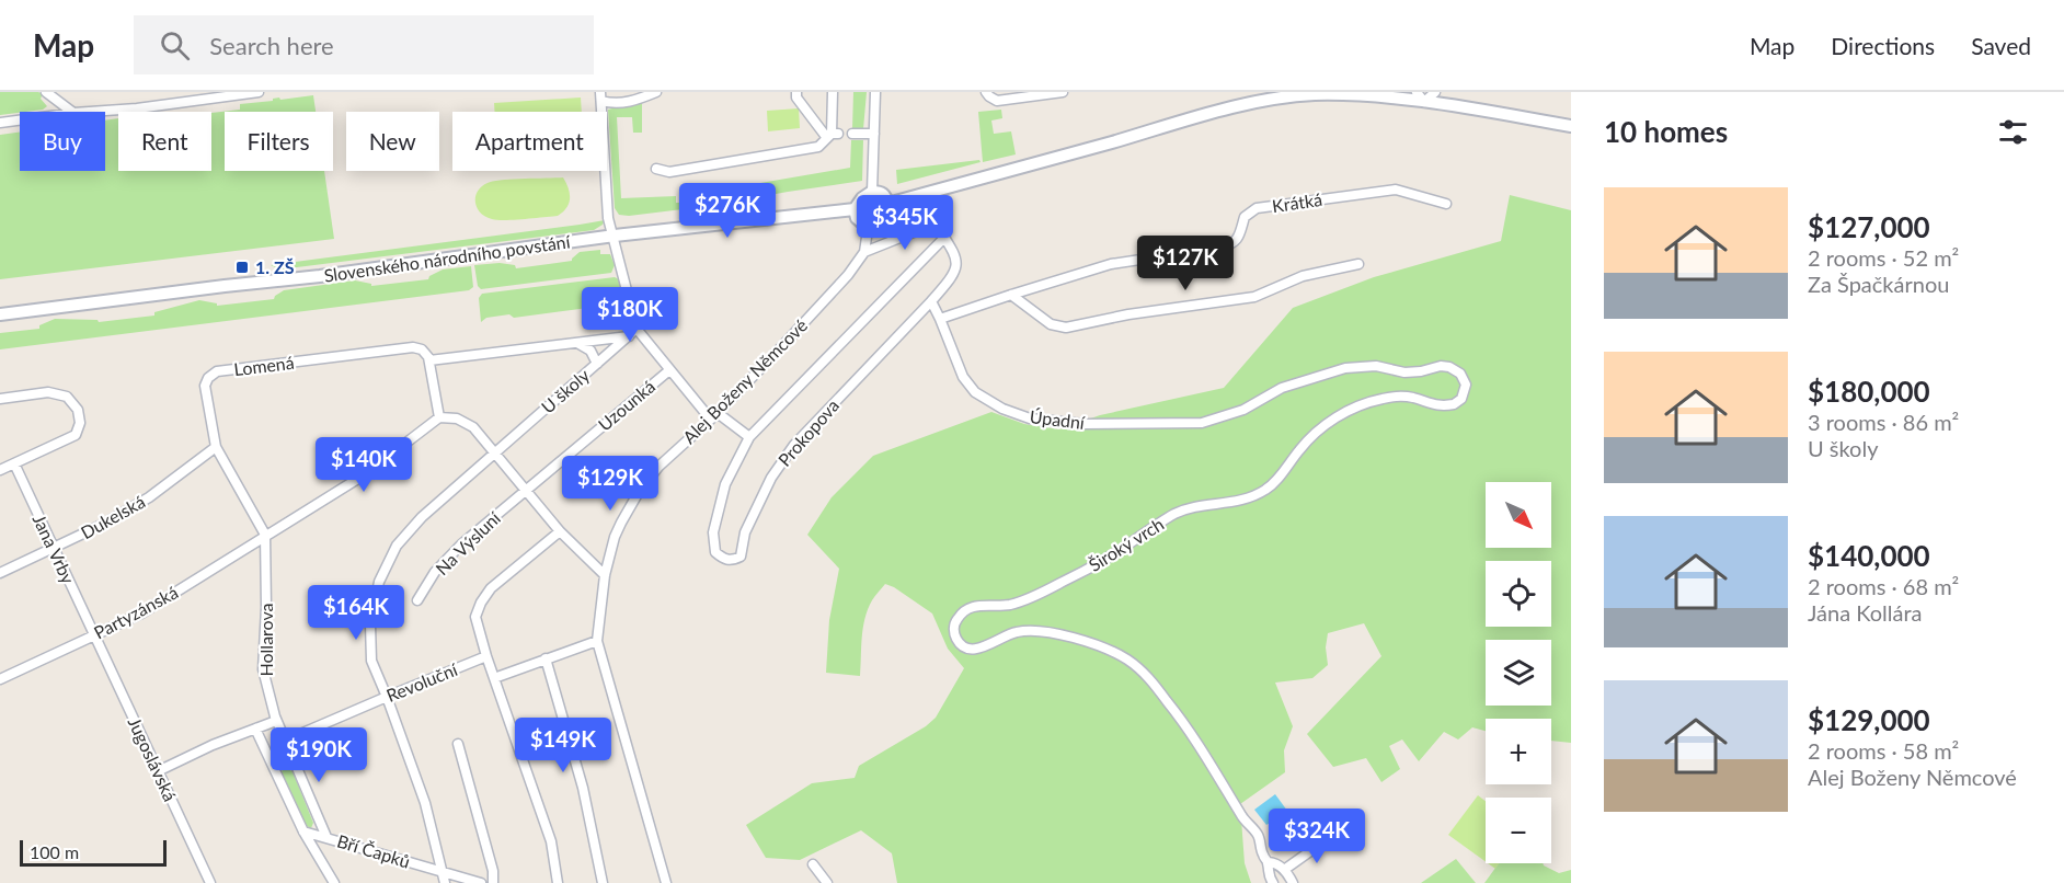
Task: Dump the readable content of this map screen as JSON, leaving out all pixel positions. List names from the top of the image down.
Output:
{
  "streets": {
    "street": [
      "Krátká",
      "Slovenského národního povstání",
      "Lomená",
      "Alej Boženy Němcové",
      "U školy",
      "Uzounká",
      "Úpadní",
      "Prokopova",
      "Dukelská",
      "Na Výsluní",
      "Široký vrch",
      "Jana Vrby",
      "Partyzánská",
      "Hollarova",
      "Revoluční",
      "Jugoslávská",
      "Bří Čapků"
    ]
  },
  "crossings": [
    ["Krátká", "Úpadní"],
    ["Slovenského národního povstání", "Alej Boženy Němcové"],
    ["Lomená", "Dukelská"],
    ["Lomená", "Partyzánská"],
    ["Lomená", "Hollarova"],
    ["U školy", "Revoluční"],
    ["U školy", "Bří Čapků"],
    ["Uzounká", "Na Výsluní"],
    ["Úpadní", "Prokopova"],
    ["Úpadní", "Široký vrch"],
    ["Dukelská", "Jana Vrby"],
    ["Jana Vrby", "Partyzánská"],
    ["Jana Vrby", "Jugoslávská"],
    ["Partyzánská", "Hollarova"],
    ["Partyzánská", "Jugoslávská"],
    ["Hollarova", "Revoluční"],
    ["Hollarova", "Bří Čapků"]
  ],
  "places": {
    "transit": ["1. ZŠ"]
  },
  "scale_bar": "100 m",
  "north": "bottom right",
  "page": {
    "header": "Map",
    "search": "Search here",
    "nav": ["Map", "Directions", "Saved"],
    "heading": "10 homes",
    "chip": [
      "Buy",
      "Rent",
      "Filters",
      "New",
      "Apartment"
    ],
    "list": [
      {
        "name": "$127,000",
        "note": "2 rooms · 52 m² · Za Špačkárnou"
      },
      {
        "name": "$180,000",
        "note": "3 rooms · 86 m² · U školy"
      },
      {
        "name": "$140,000",
        "note": "2 rooms · 68 m² · Jána Kollára"
      },
      {
        "name": "$129,000",
        "note": "2 rooms · 58 m² · Alej Boženy Němcové"
      }
    ],
    "price": [
      "$276K",
      "$345K",
      "$127K",
      "$180K",
      "$140K",
      "$129K",
      "$164K",
      "$149K",
      "$190K",
      "$324K"
    ],
    "map_buttons": ["+", "−"],
    "scale": "100 m"
  }
}
